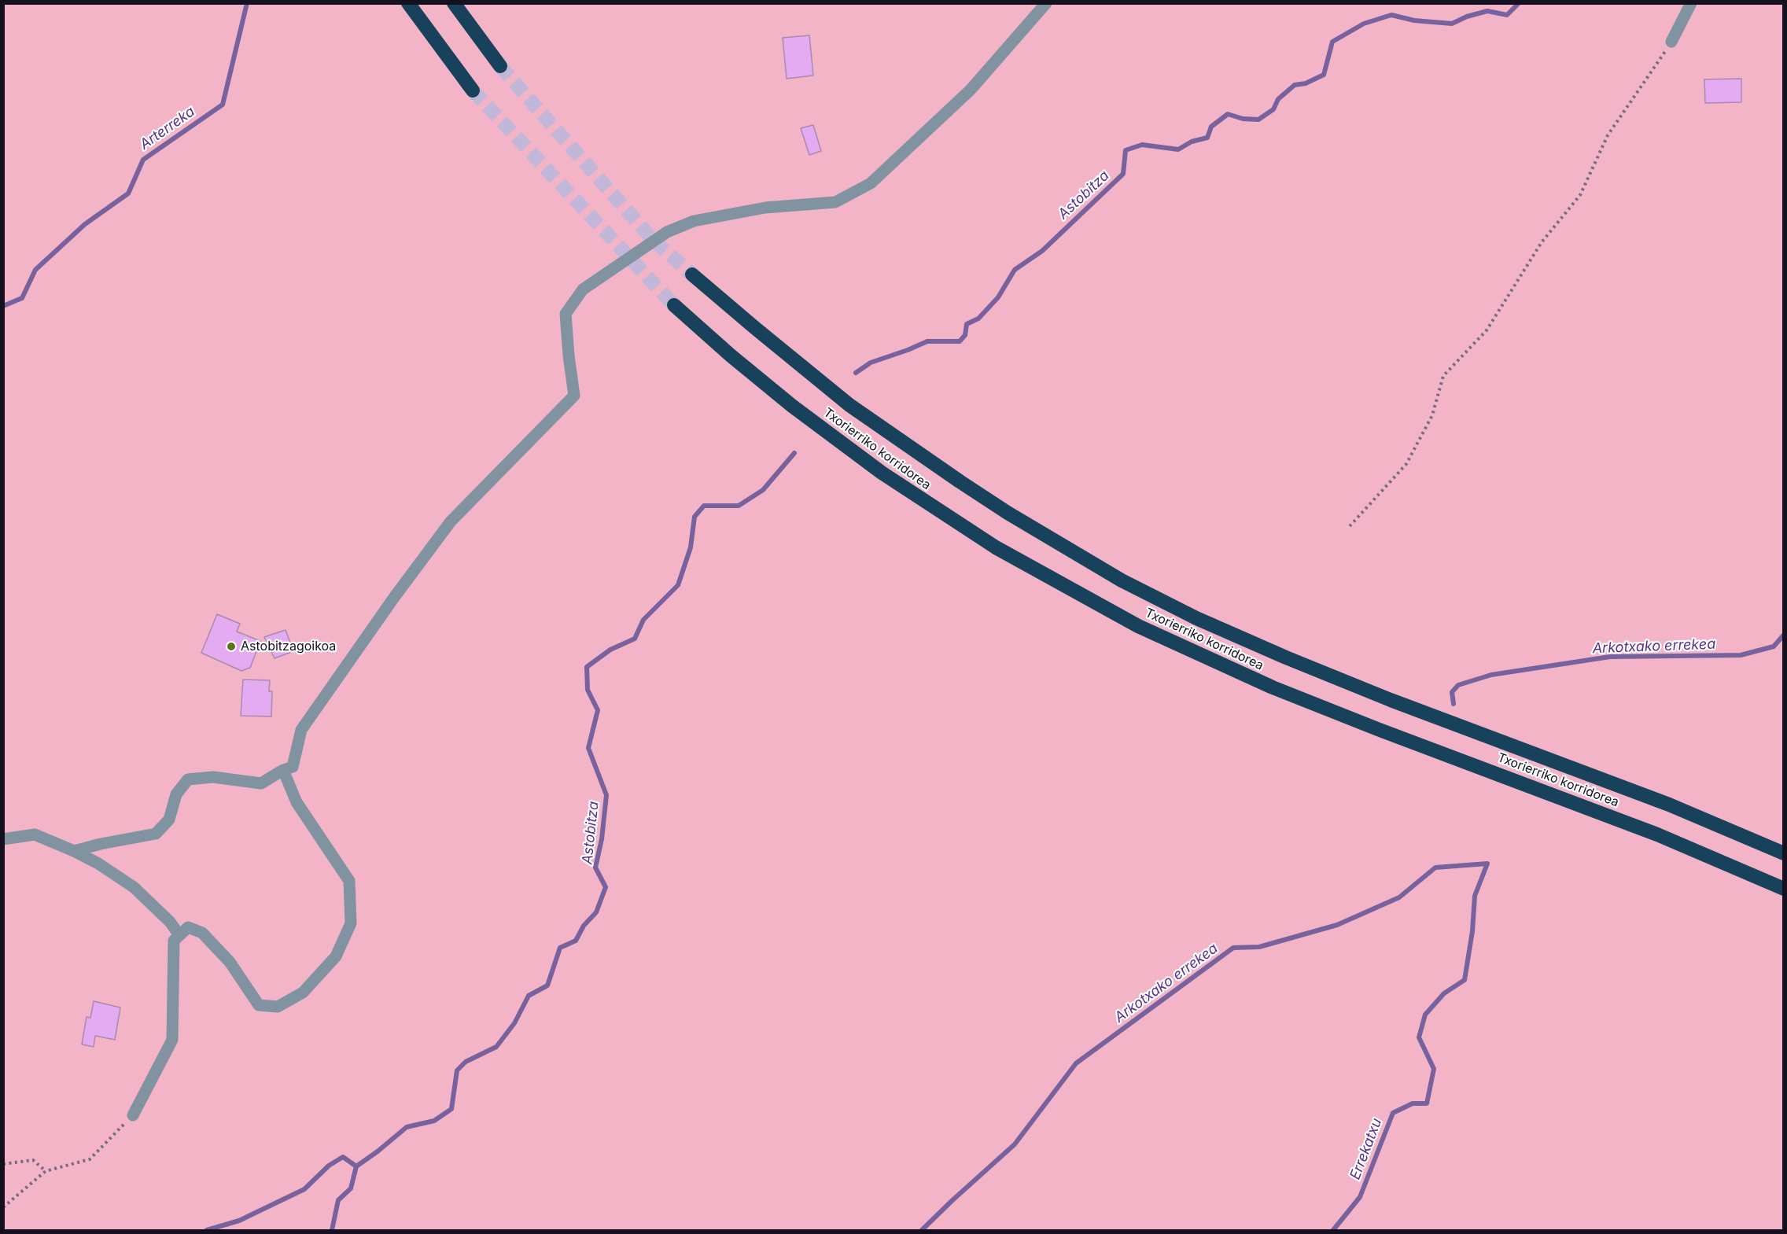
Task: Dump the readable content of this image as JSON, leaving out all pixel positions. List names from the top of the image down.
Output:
{
  "streets": {
    "highway": ["Txorierriko korridorea"]
  },
  "water": [
    "Arterreka",
    "Astobitza",
    "Arkotxako errekea",
    "Errekatxu"
  ],
  "places": ["Astobitzagoikoa"]
}
